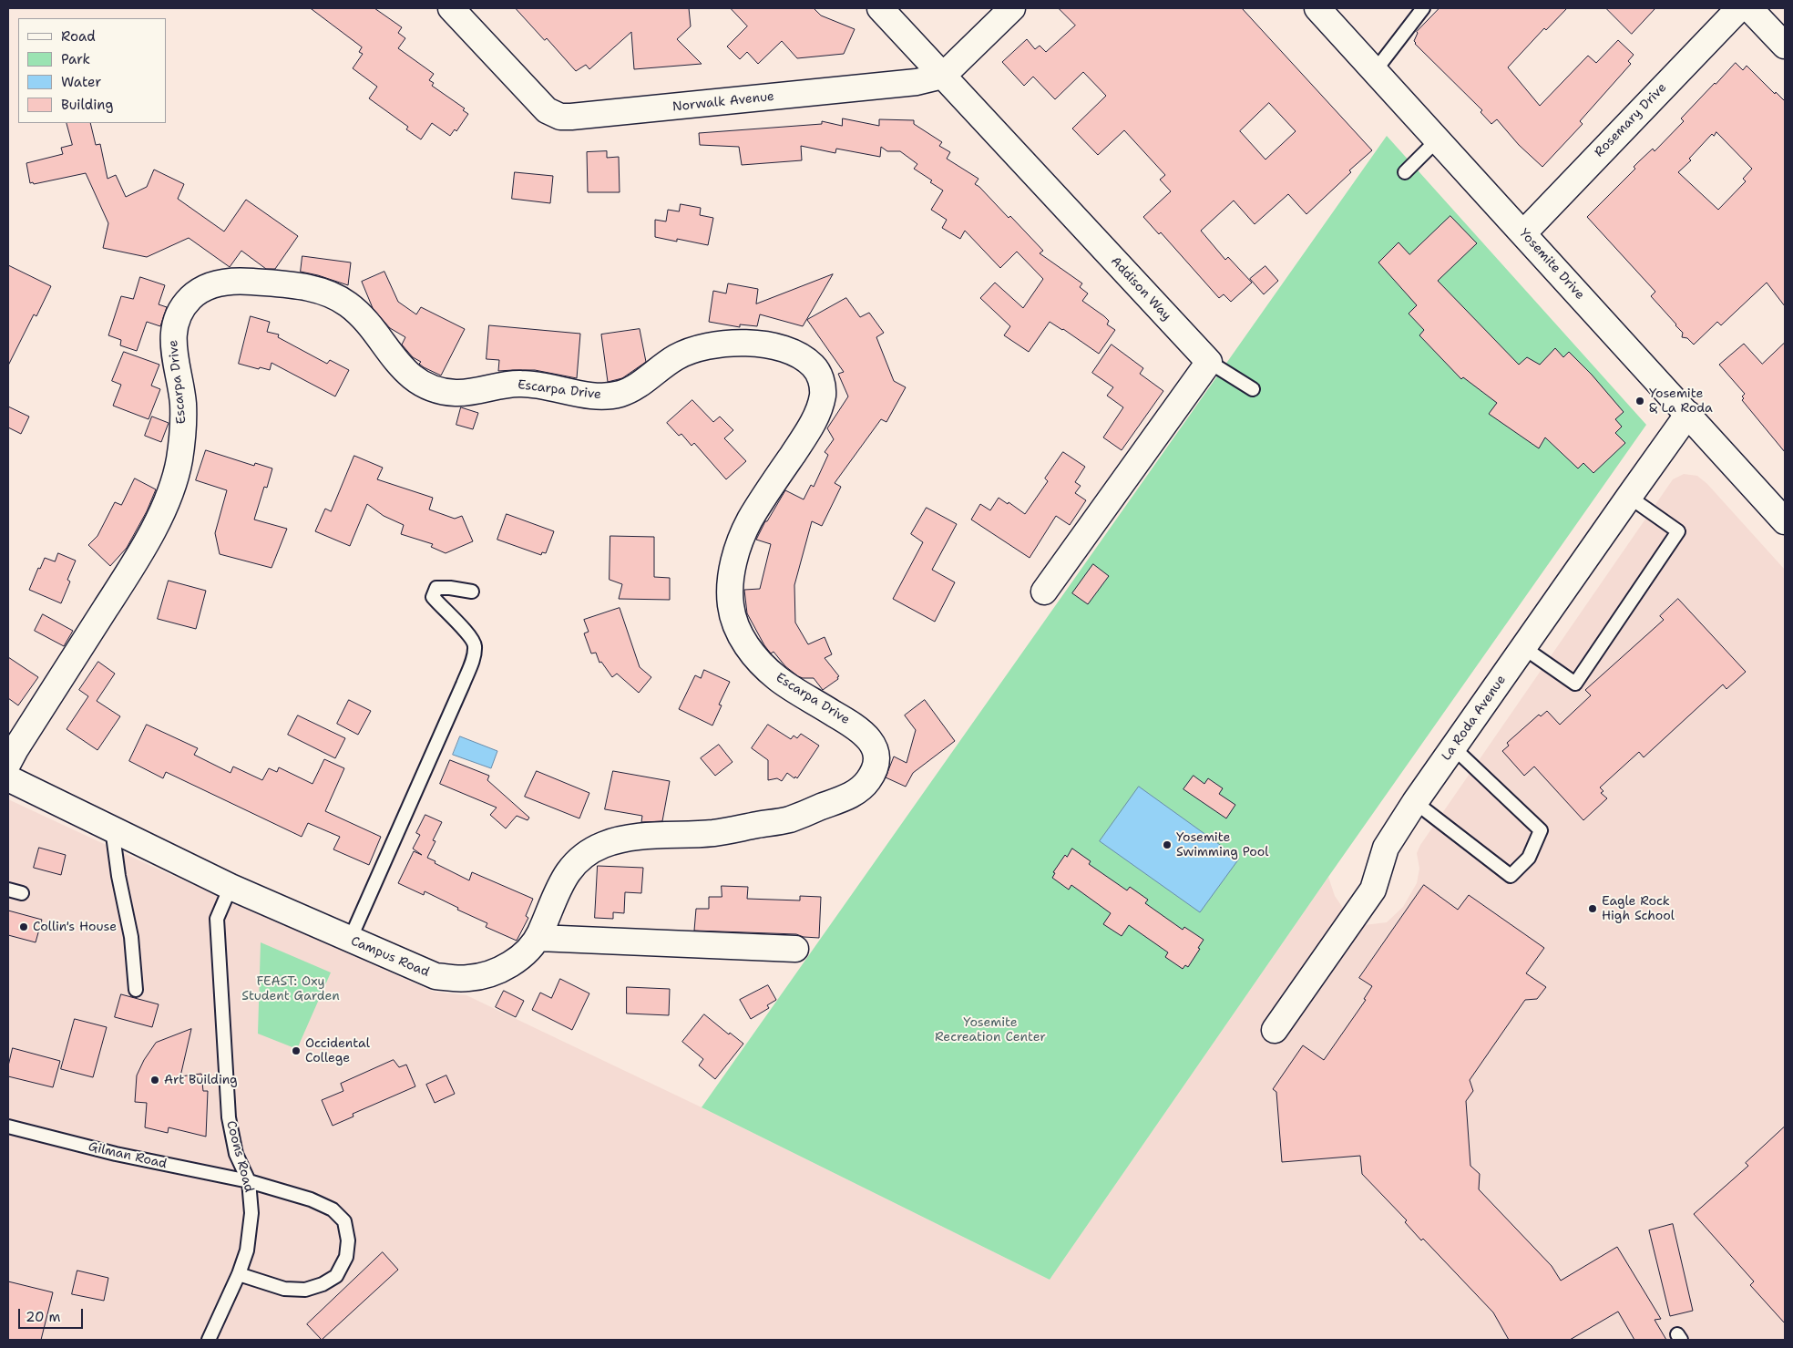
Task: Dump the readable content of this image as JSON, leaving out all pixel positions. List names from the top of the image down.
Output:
{
  "streets": {
    "street": [
      "Norwalk Avenue",
      "Rosemary Drive",
      "Yosemite Drive",
      "Addison Way",
      "Escarpa Drive",
      "La Roda Avenue",
      "Campus Road"
    ],
    "lane": ["Gilman Road", "Coons Road"]
  },
  "crossings": [
    ["Norwalk Avenue", "Addison Way"],
    ["Rosemary Drive", "Yosemite Drive"],
    ["Yosemite Drive", "La Roda Avenue"],
    ["Escarpa Drive", "Campus Road"],
    ["Campus Road", "Coons Road"],
    ["Gilman Road", "Coons Road"]
  ],
  "parks": ["FEAST: Oxy Student Garden", "Yosemite Recreation Center"],
  "places": [
    "Yosemite & La Roda",
    "Yosemite Swimming Pool",
    "Eagle Rock High School",
    "Collin's House",
    "Occidental College",
    "Art Building"
  ],
  "legend": [
    "Road",
    "Park",
    "Water",
    "Building"
  ],
  "scale_bar": "20 m"
}
